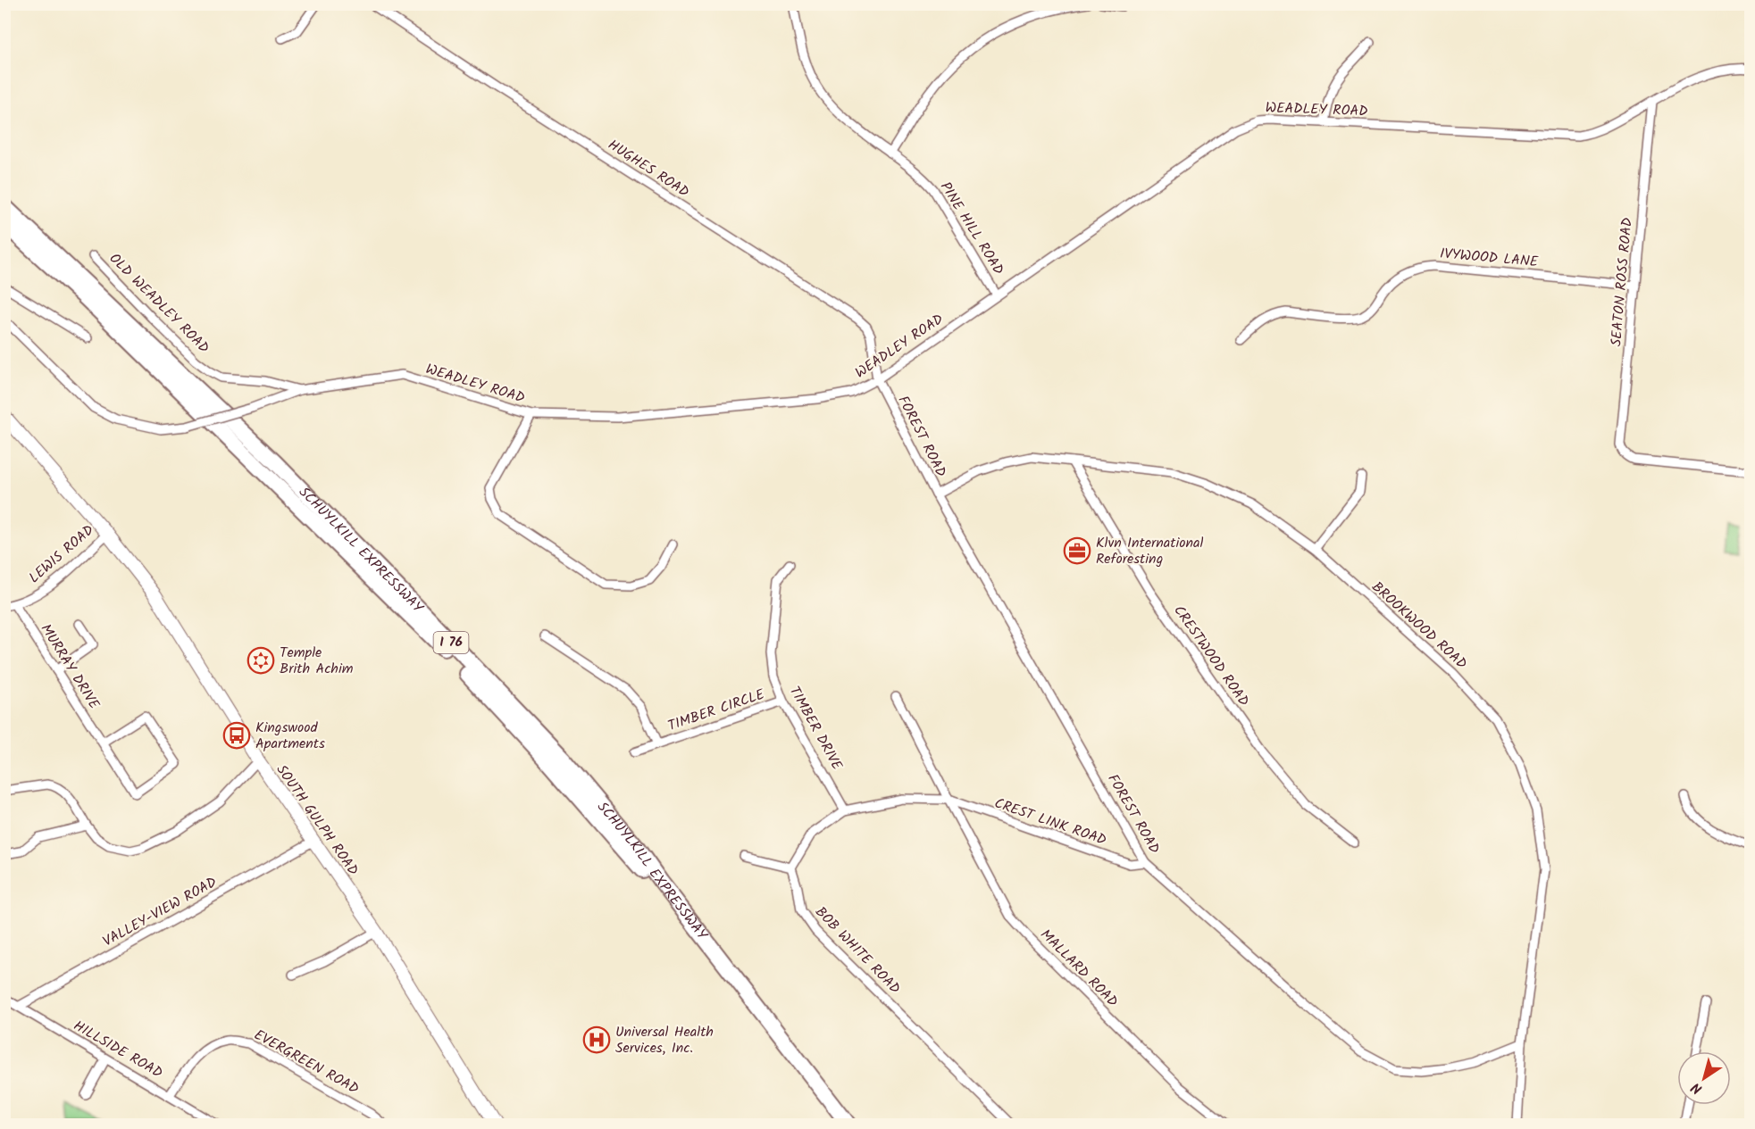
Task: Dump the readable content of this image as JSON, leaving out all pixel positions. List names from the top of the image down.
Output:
{
  "streets": {
    "highway": ["SCHUYLKILL EXPRESSWAY", "I 76"],
    "main road": ["SOUTH GULPH ROAD"],
    "street": [
      "WEADLEY ROAD",
      "HUGHES ROAD",
      "PINE HILL ROAD",
      "IVYWOOD LANE",
      "SEATON ROSS ROAD",
      "OLD WEADLEY ROAD",
      "FOREST ROAD",
      "LEWIS ROAD",
      "BROOKWOOD ROAD",
      "CRESTWOOD ROAD",
      "MURRAY DRIVE",
      "TIMBER CIRCLE",
      "TIMBER DRIVE",
      "CREST LINK ROAD",
      "VALLEY-VIEW ROAD",
      "BOB WHITE ROAD",
      "MALLARD ROAD",
      "HILLSIDE ROAD",
      "EVERGREEN ROAD"
    ]
  },
  "crossings": [
    ["WEADLEY ROAD", "HUGHES ROAD"],
    ["WEADLEY ROAD", "PINE HILL ROAD"],
    ["WEADLEY ROAD", "SEATON ROSS ROAD"],
    ["WEADLEY ROAD", "OLD WEADLEY ROAD"],
    ["WEADLEY ROAD", "FOREST ROAD"],
    ["HUGHES ROAD", "FOREST ROAD"],
    ["IVYWOOD LANE", "SEATON ROSS ROAD"],
    ["FOREST ROAD", "BROOKWOOD ROAD"],
    ["FOREST ROAD", "CREST LINK ROAD"],
    ["LEWIS ROAD", "MURRAY DRIVE"],
    ["LEWIS ROAD", "SOUTH GULPH ROAD"],
    ["BROOKWOOD ROAD", "CRESTWOOD ROAD"],
    ["TIMBER CIRCLE", "TIMBER DRIVE"],
    ["SOUTH GULPH ROAD", "VALLEY-VIEW ROAD"],
    ["CREST LINK ROAD", "MALLARD ROAD"],
    ["VALLEY-VIEW ROAD", "HILLSIDE ROAD"],
    ["HILLSIDE ROAD", "EVERGREEN ROAD"]
  ],
  "places": {
    "office": ["Klvn International Reforesting"],
    "synagogue": ["Temple Brith Achim"],
    "bus stop": ["Kingswood Apartments"],
    "hospital": ["Universal Health Services, Inc."]
  },
  "north": "bottom left"
}
